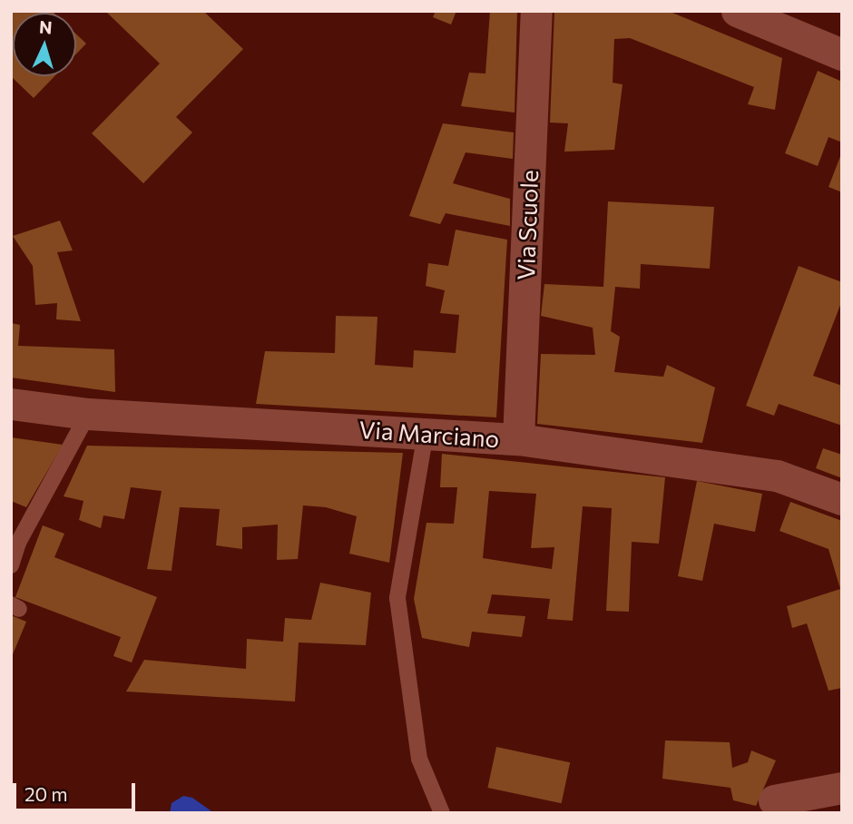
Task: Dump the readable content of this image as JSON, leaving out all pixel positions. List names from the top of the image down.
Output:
{
  "streets": {
    "street": ["Via Scuole", "Via Marciano"]
  },
  "crossings": [
    ["Via Scuole", "Via Marciano"]
  ],
  "scale_bar": "20 m",
  "north": "top"
}
